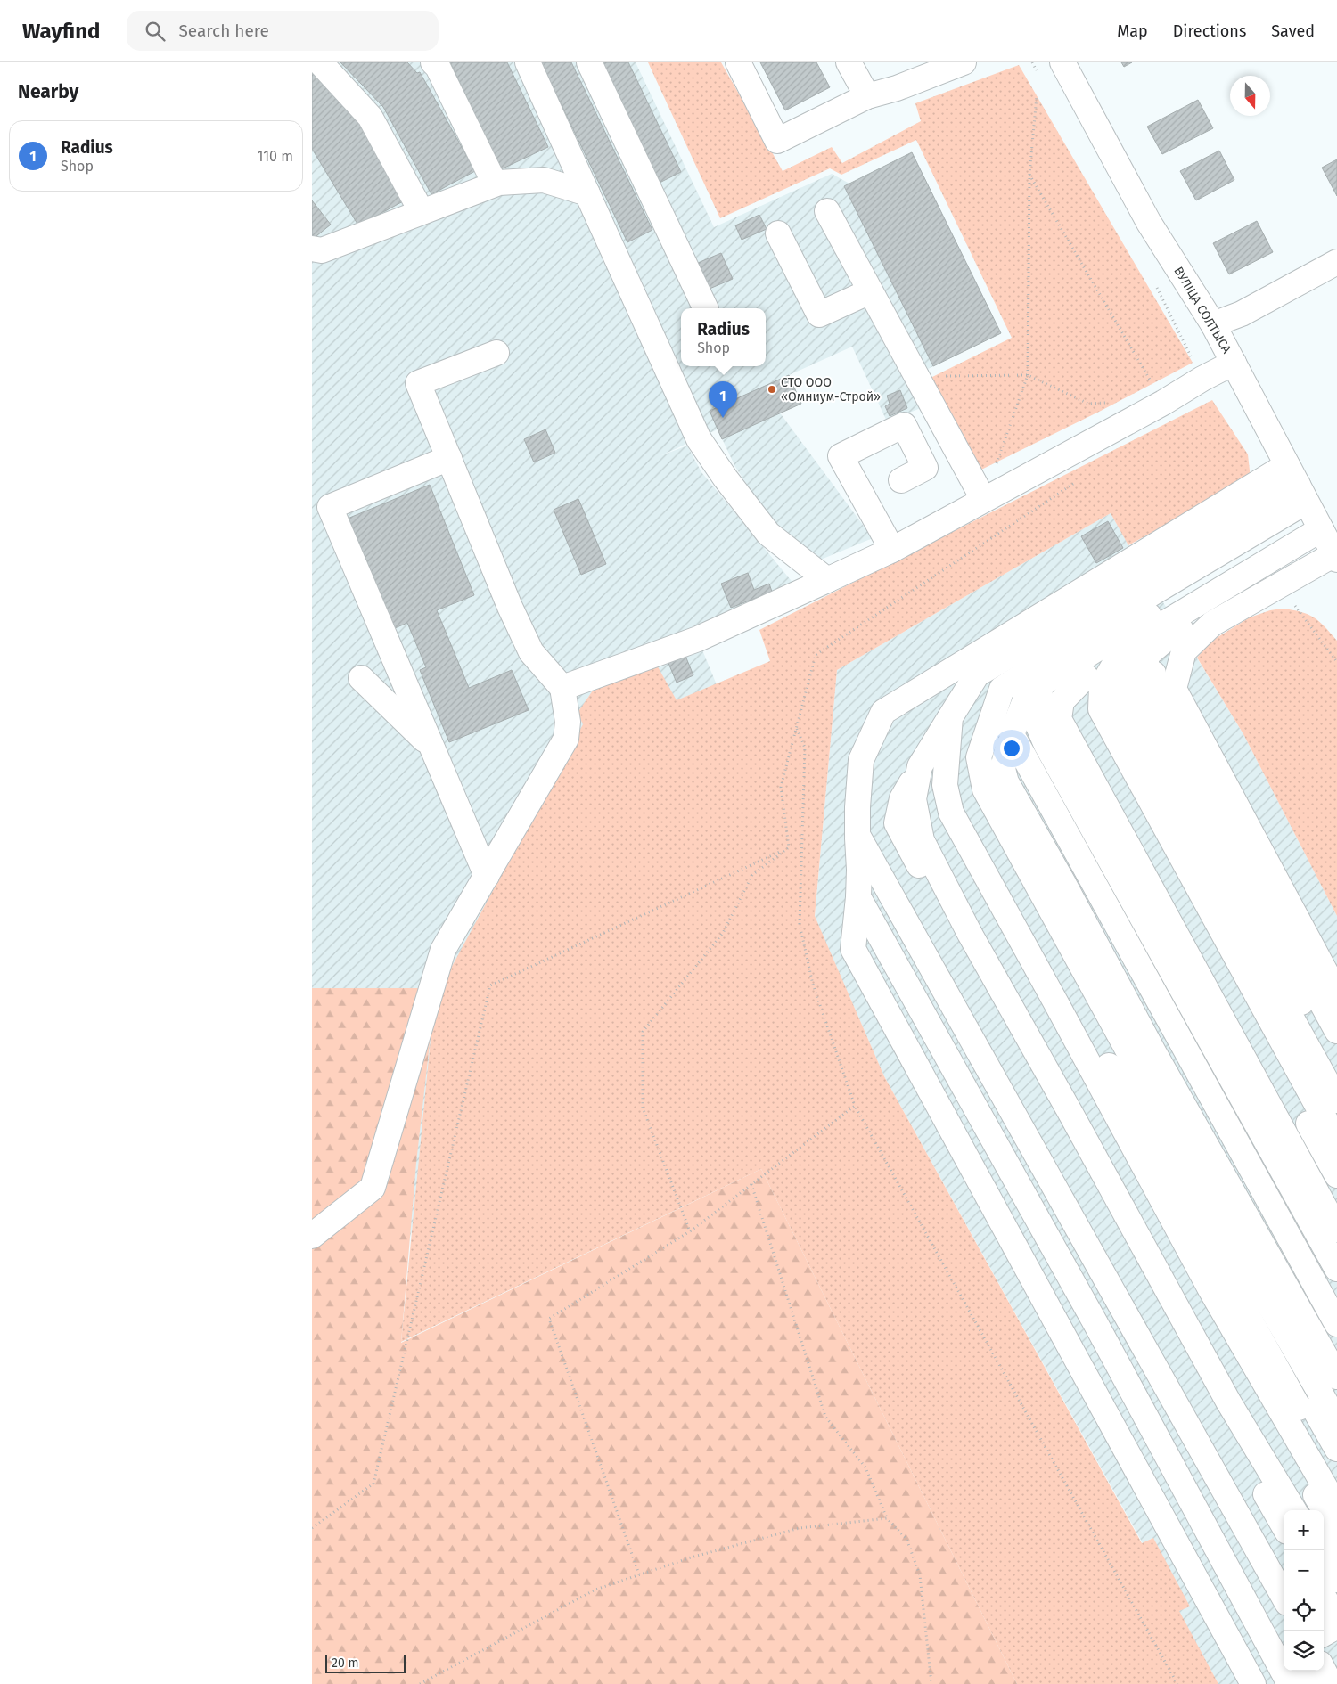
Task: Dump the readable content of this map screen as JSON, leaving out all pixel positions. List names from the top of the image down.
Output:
{
  "streets": {
    "main road": ["ВУЛІЦА СОЛТЫСА"]
  },
  "places": ["СТО ООО «Омниум-Строй»"],
  "scale_bar": "20 m",
  "north": "bottom",
  "page": {
    "header": "Wayfind",
    "search": "Search here",
    "nav": ["Map", "Directions", "Saved"],
    "heading": "Nearby",
    "list": [
      {
        "mark": "1",
        "name": "Radius",
        "note": "Shop",
        "value": "110 m"
      }
    ],
    "popup": ["Radius", "Shop"],
    "pins": "1",
    "map_buttons": ["+", "−"],
    "scale": "20 m"
  }
}
